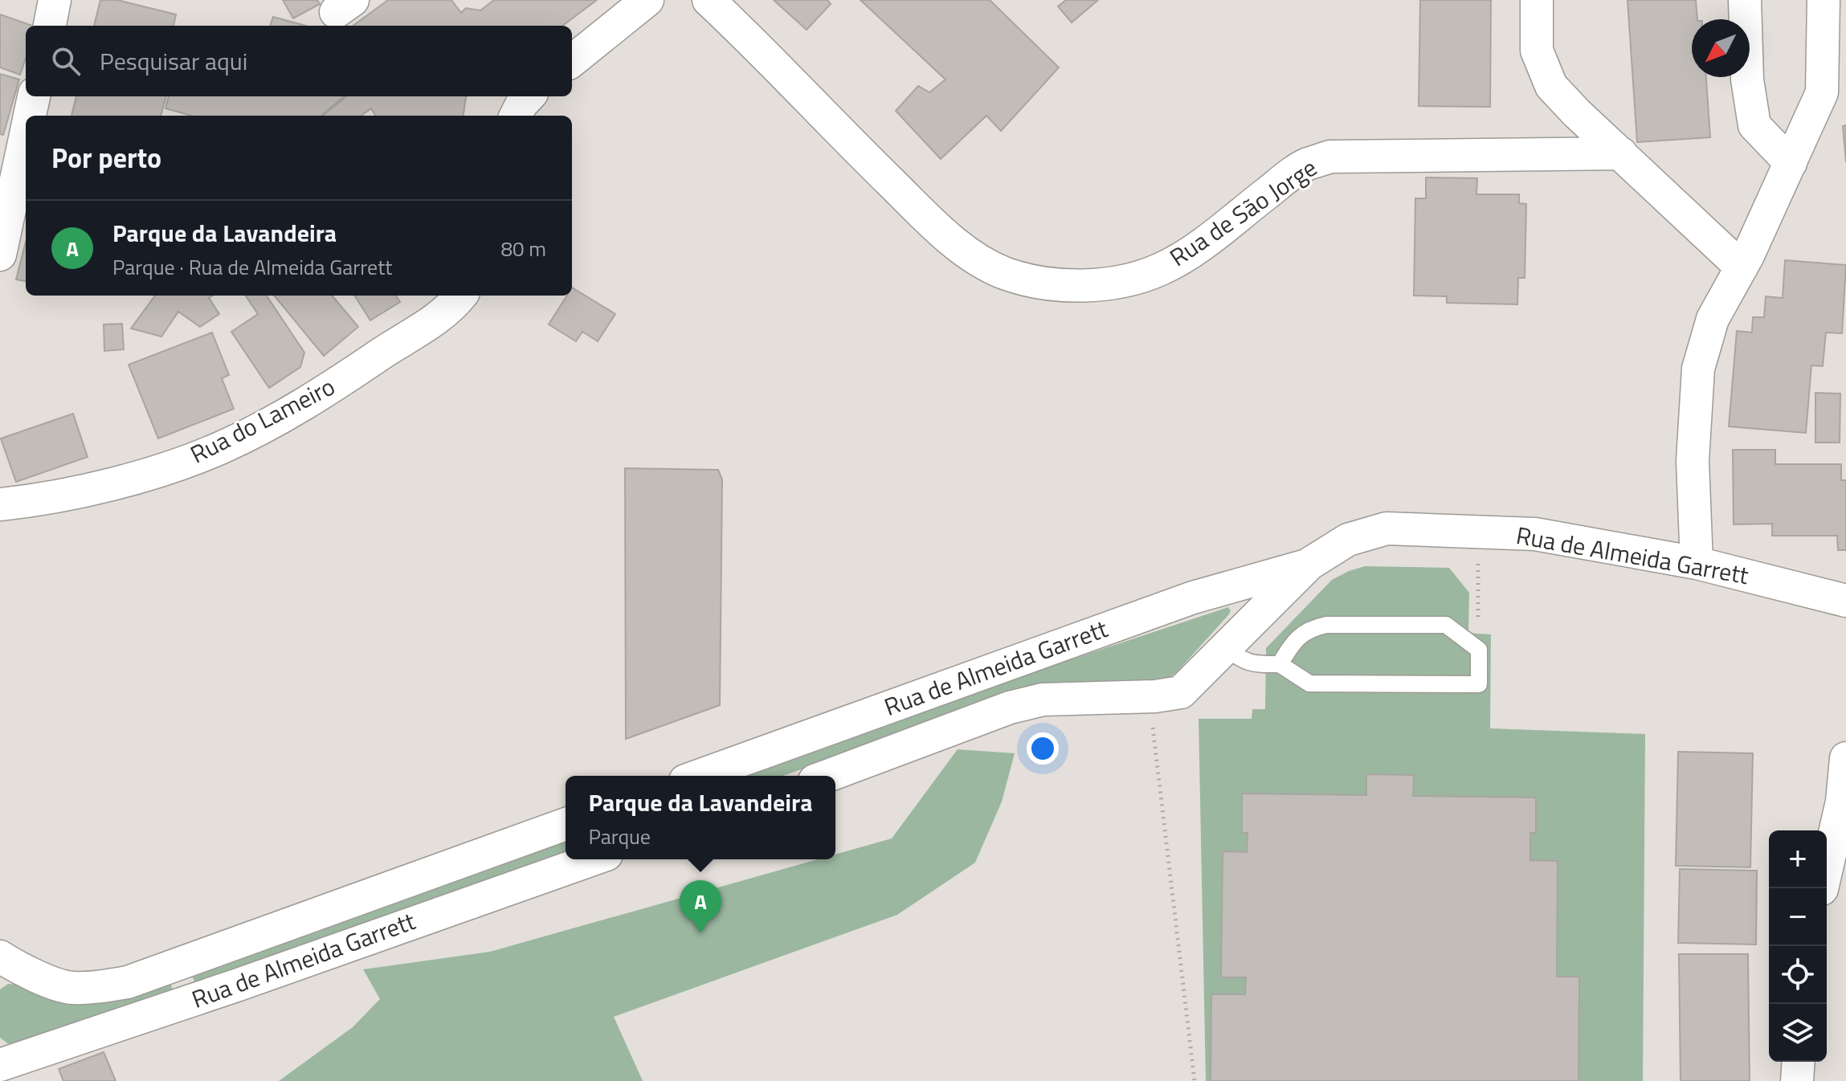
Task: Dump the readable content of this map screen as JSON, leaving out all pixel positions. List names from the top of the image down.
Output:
{
  "streets": {
    "street": ["Rua de São Jorge", "Rua do Lameiro", "Rua de Almeida Garrett"]
  },
  "north": "bottom left",
  "page": {
    "search": "Pesquisar aqui",
    "heading": "Por perto",
    "list": [
      {
        "mark": "A",
        "name": "Parque da Lavandeira",
        "note": "Parque · Rua de Almeida Garrett",
        "value": "80 m"
      }
    ],
    "popup": ["Parque da Lavandeira", "Parque"],
    "map_buttons": ["+", "−"],
    "pins": "A"
  }
}
